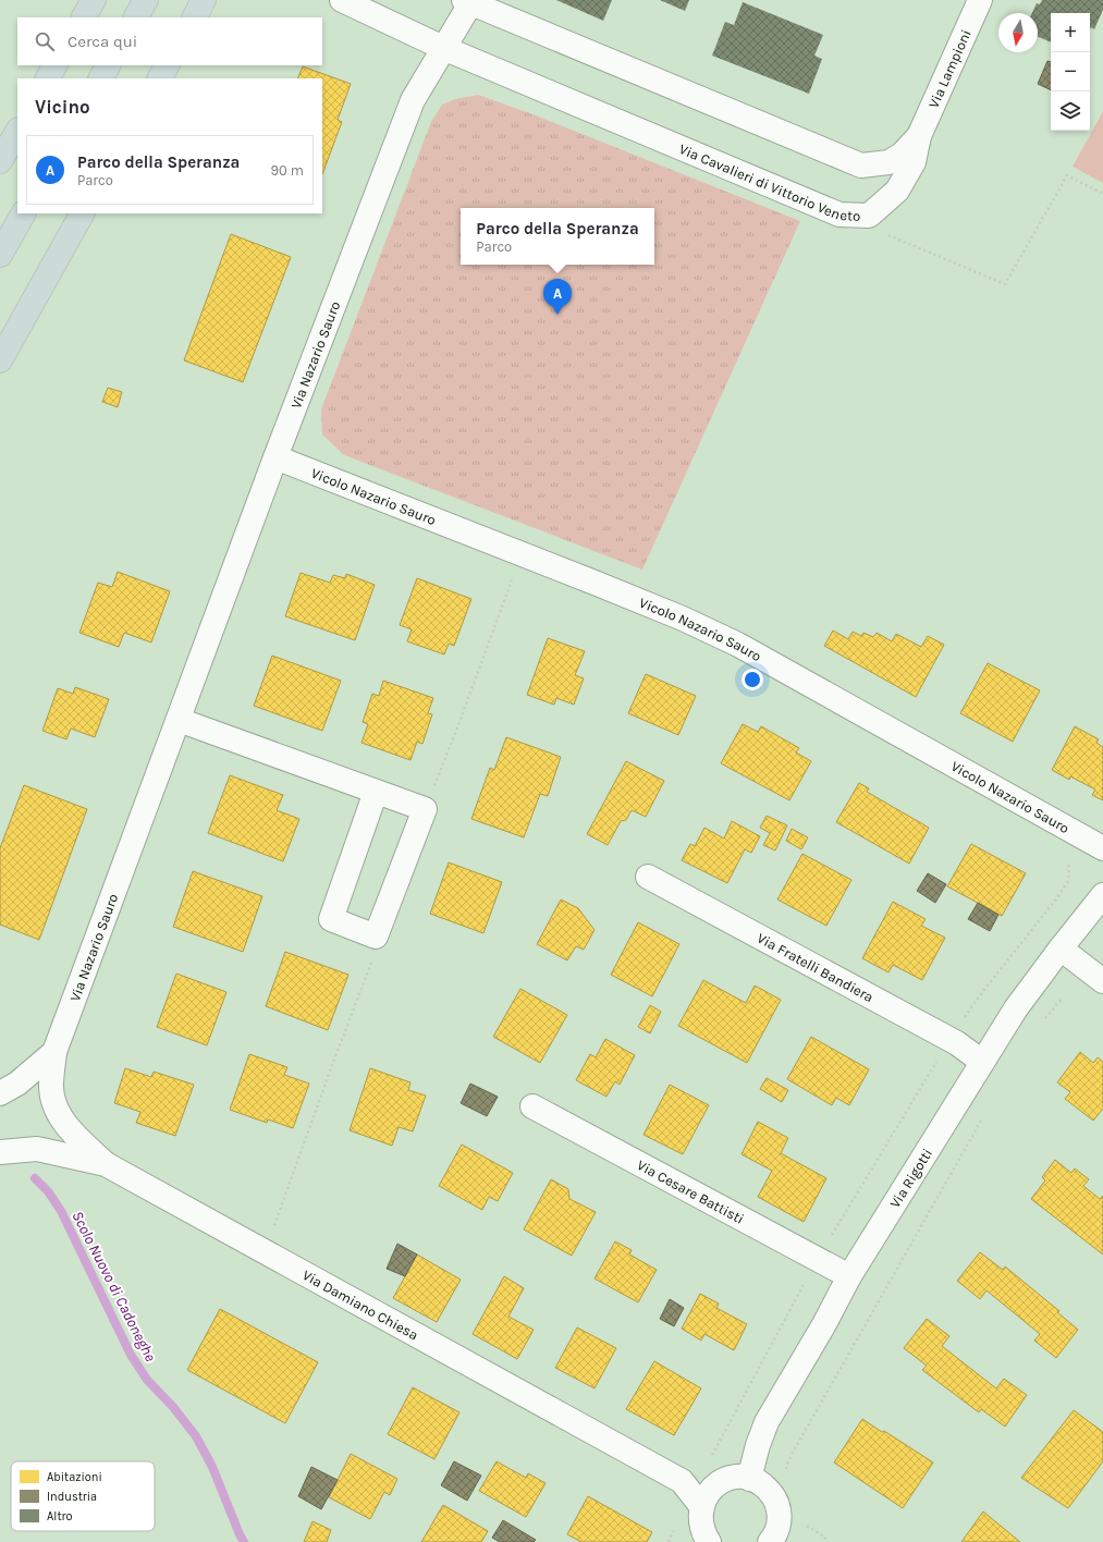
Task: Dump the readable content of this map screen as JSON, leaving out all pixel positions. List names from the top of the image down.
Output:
{
  "streets": {
    "street": [
      "Via Lampioni",
      "Via Cavalieri di Vittorio Veneto",
      "Via Nazario Sauro",
      "Vicolo Nazario Sauro",
      "Via Fratelli Bandiera",
      "Via Rigotti",
      "Via Cesare Battisti",
      "Via Damiano Chiesa"
    ]
  },
  "crossings": [
    ["Via Lampioni", "Via Cavalieri di Vittorio Veneto"],
    ["Via Cavalieri di Vittorio Veneto", "Via Nazario Sauro"],
    ["Via Nazario Sauro", "Vicolo Nazario Sauro"],
    ["Via Nazario Sauro", "Via Damiano Chiesa"],
    ["Via Fratelli Bandiera", "Via Rigotti"],
    ["Via Rigotti", "Via Cesare Battisti"]
  ],
  "water": ["Scolo Nuovo di Cadoneghe"],
  "legend": ["Abitazioni", "Industria", "Altro"],
  "north": "bottom",
  "page": {
    "map_buttons": ["+", "−"],
    "search": "Cerca qui",
    "heading": "Vicino",
    "list": [
      {
        "mark": "A",
        "name": "Parco della Speranza",
        "note": "Parco",
        "value": "90 m"
      }
    ],
    "popup": ["Parco della Speranza", "Parco"],
    "pins": "A"
  }
}
